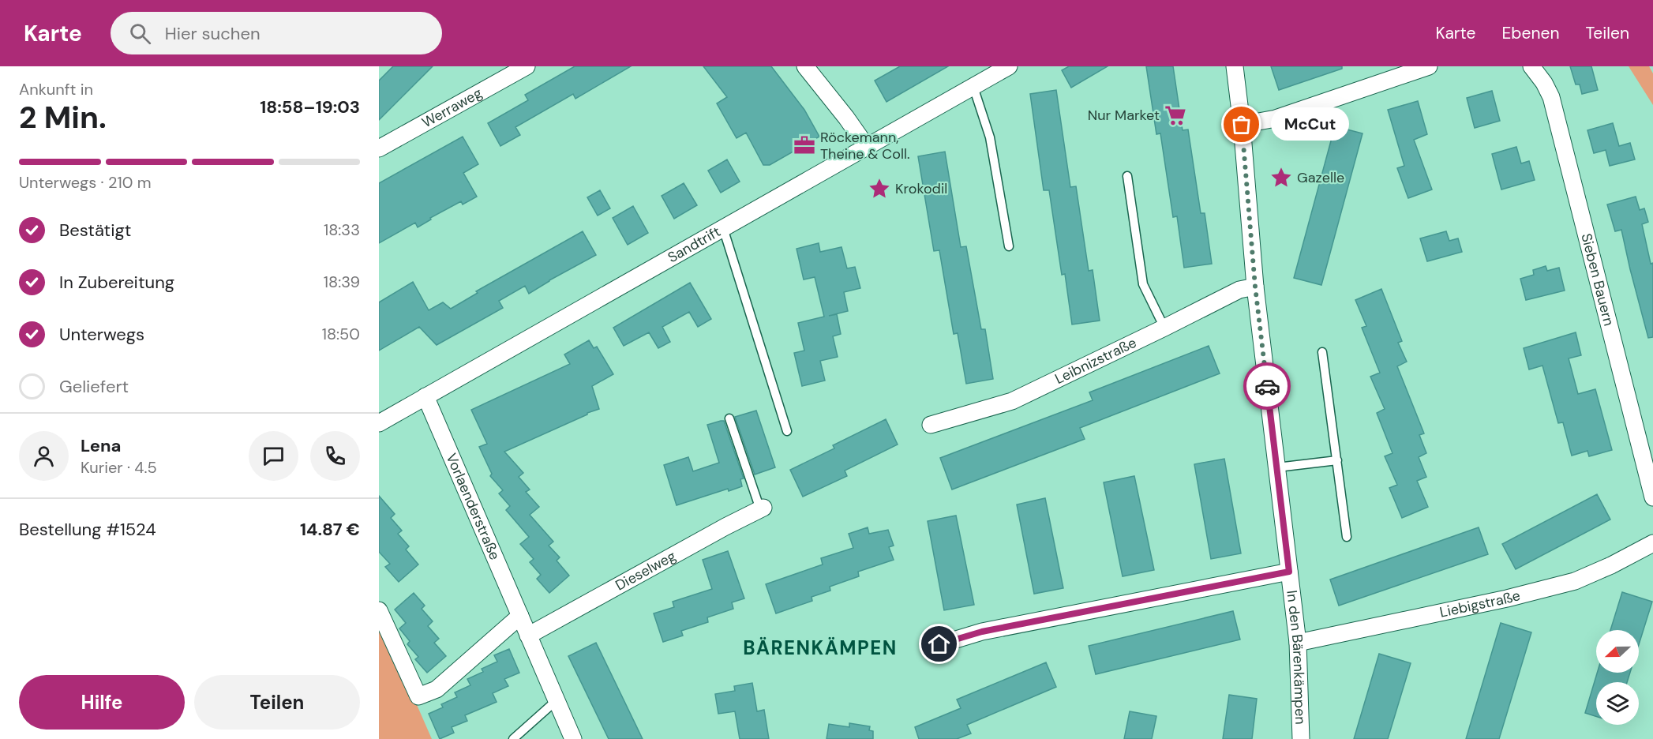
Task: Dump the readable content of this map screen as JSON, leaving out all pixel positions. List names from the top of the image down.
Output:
{
  "streets": {
    "street": [
      "Werraweg",
      "Sandtrift",
      "Sieben Bauern",
      "Leibnizstraße",
      "Vorlaenderstraße",
      "Dieselweg",
      "Liebigstraße",
      "In den Bärenkämpen"
    ]
  },
  "crossings": [
    ["Sandtrift", "Vorlaenderstraße"],
    ["Leibnizstraße", "In den Bärenkämpen"],
    ["Vorlaenderstraße", "Dieselweg"],
    ["Liebigstraße", "In den Bärenkämpen"]
  ],
  "districts": ["BÄRENKÄMPEN"],
  "places": {
    "supermarket": ["Nur Market"],
    "other": ["McCut"],
    "office": ["Röckemann, Theine & Coll."],
    "place": ["Gazelle", "Krokodil"]
  },
  "north": "left",
  "page": {
    "header": "Karte",
    "search": "Hier suchen",
    "nav": ["Karte", "Ebenen", "Teilen"],
    "heading": ["2 Min.", "Ankunft in", "18:58–19:03"],
    "panel": [
      "Lena",
      "Kurier · 4.5",
      "Bestellung #1524",
      "14.87 €"
    ],
    "bubble": "McCut",
    "bar": "Unterwegs · 210 m",
    "list": [
      ["Bestätigt", "18:33"],
      ["In Zubereitung", "18:39"],
      ["Unterwegs", "18:50"],
      "Geliefert"
    ],
    "buttons": ["Hilfe", "Teilen"]
  }
}
